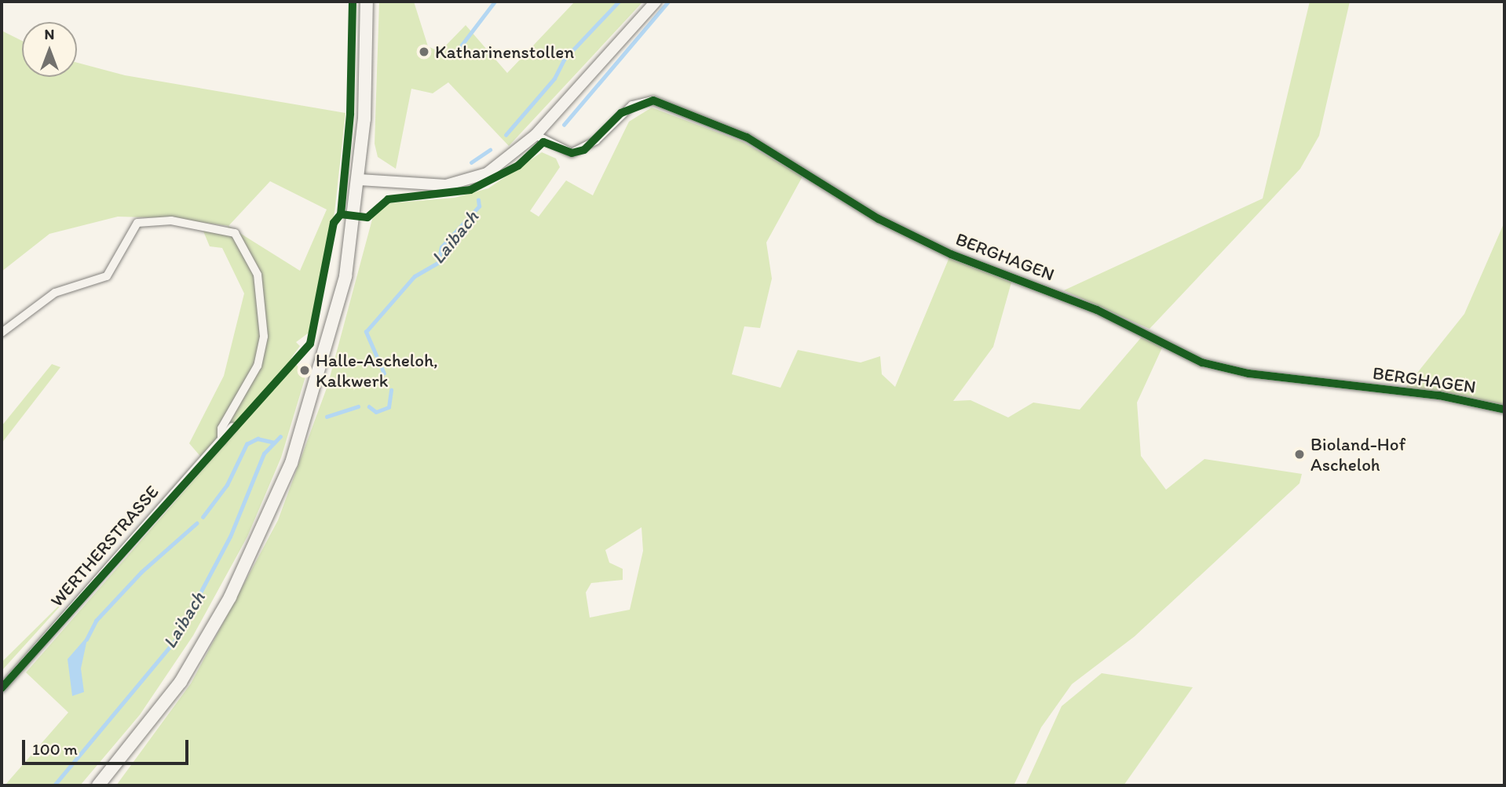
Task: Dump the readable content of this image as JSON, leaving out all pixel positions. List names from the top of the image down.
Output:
{
  "streets": {
    "street": ["BERGHAGEN", "WERTHERSTRASSE"]
  },
  "water": ["Laibach"],
  "places": ["Katharinenstollen", "Halle-Ascheloh, Kalkwerk", "Bioland-Hof Ascheloh"],
  "scale_bar": "100 m",
  "north": "top"
}
